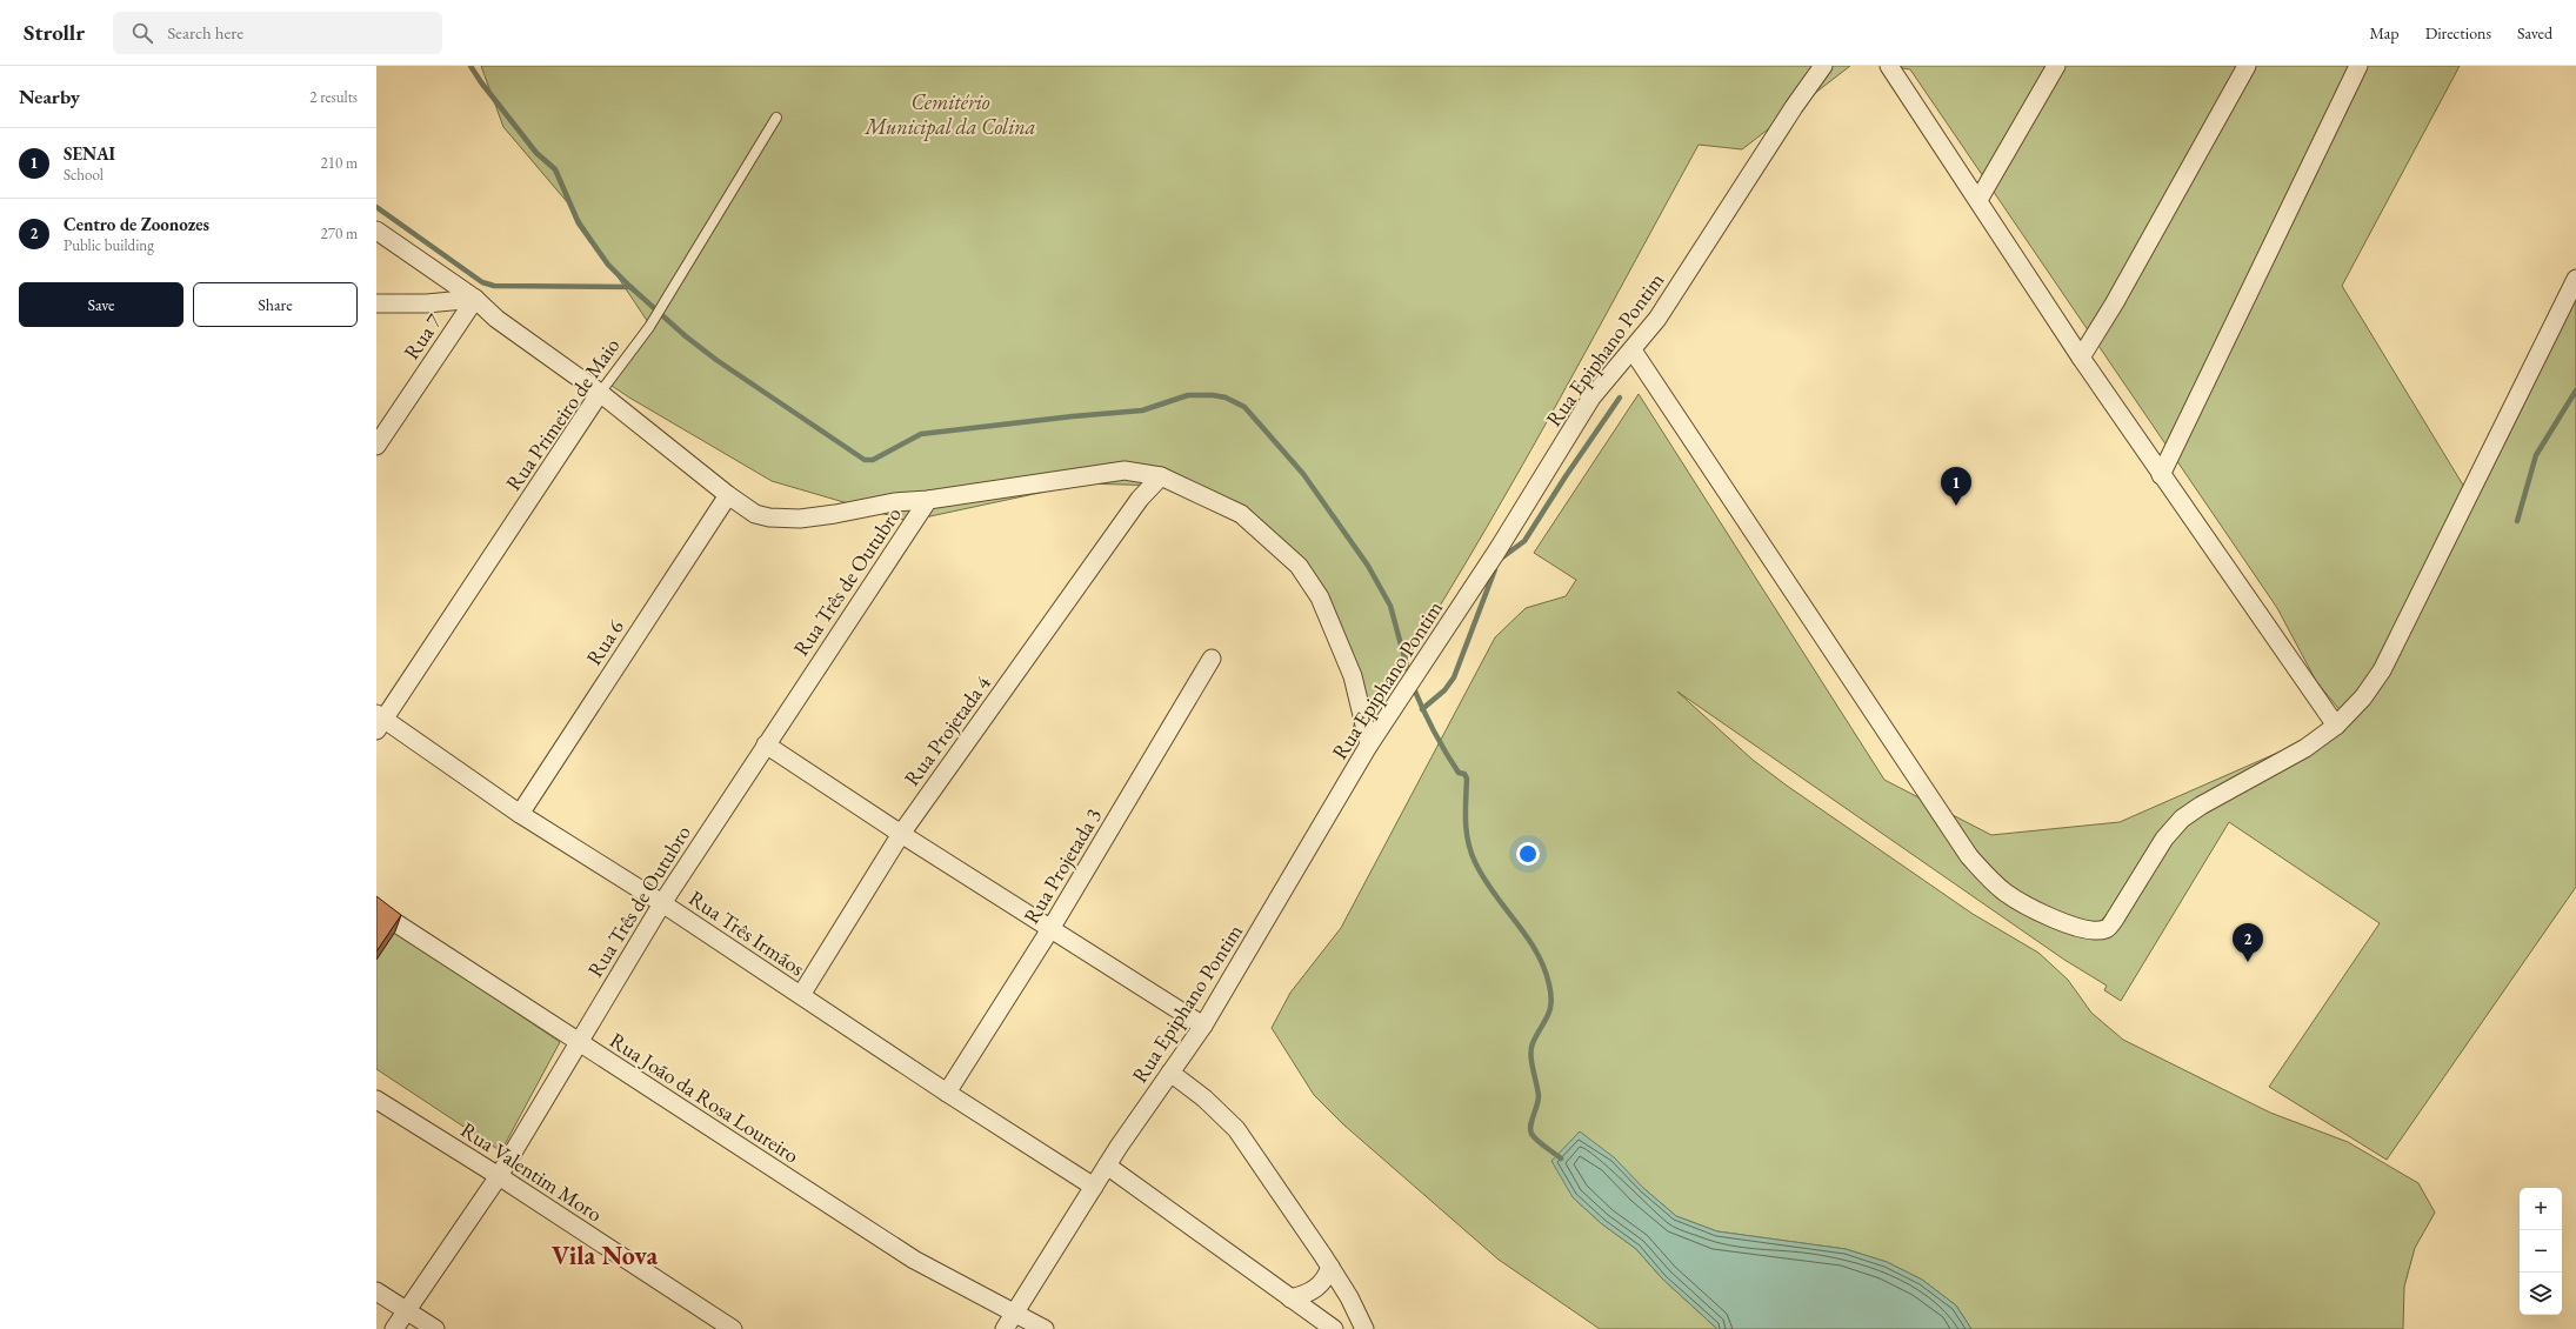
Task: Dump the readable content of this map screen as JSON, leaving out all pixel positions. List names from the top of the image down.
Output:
{
  "streets": {
    "street": [
      "Rua 7",
      "Rua Epiphano Pontim",
      "Rua Primeiro de Maio",
      "Rua Três de Outubro",
      "Rua 6",
      "Rua Projetada 4",
      "Rua Projetada 3",
      "Rua Três Irmãos",
      "Rua João da Rosa Loureiro",
      "Rua Valentim Moro"
    ]
  },
  "crossings": [
    ["Rua Epiphano Pontim", "Rua Três Irmãos"],
    ["Rua Epiphano Pontim", "Rua João da Rosa Loureiro"],
    ["Rua Primeiro de Maio", "Rua Três Irmãos"],
    ["Rua Três de Outubro", "Rua Três Irmãos"],
    ["Rua Três de Outubro", "Rua João da Rosa Loureiro"],
    ["Rua Três de Outubro", "Rua Valentim Moro"],
    ["Rua 6", "Rua Três Irmãos"],
    ["Rua Projetada 4", "Rua Três Irmãos"],
    ["Rua Projetada 3", "Rua Três Irmãos"]
  ],
  "districts": ["Vila Nova"],
  "parks": ["Cemitério Municipal da Colina"],
  "page": {
    "header": "Strollr",
    "search": "Search here",
    "nav": ["Map", "Directions", "Saved"],
    "heading": ["Nearby", "2 results"],
    "list": [
      {
        "mark": "1",
        "name": "SENAI",
        "note": "School",
        "value": "210 m"
      },
      {
        "mark": "2",
        "name": "Centro de Zoonozes",
        "note": "Public building",
        "value": "270 m"
      }
    ],
    "buttons": ["Save", "Share"],
    "pins": ["1", "2"],
    "map_buttons": ["+", "−"]
  }
}
